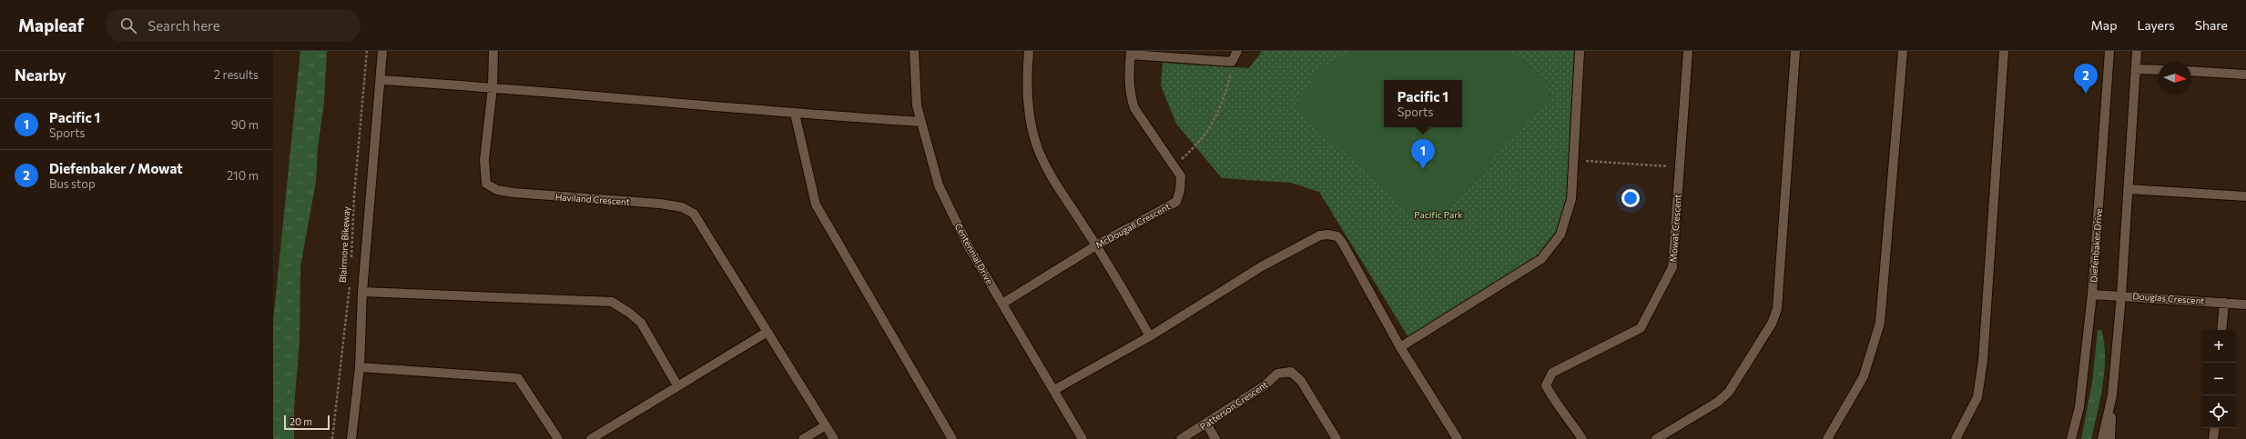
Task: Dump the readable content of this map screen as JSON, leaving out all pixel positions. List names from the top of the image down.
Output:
{
  "streets": {
    "street": [
      "Haviland Crescent",
      "McDougall Crescent",
      "Mowat Crescent",
      "Diefenbaker Drive",
      "Centennial Drive",
      "Douglas Crescent",
      "Patterson Crescent"
    ],
    "path": ["Blairmore Bikeway"]
  },
  "crossings": [
    ["McDougall Crescent", "Centennial Drive"],
    ["Diefenbaker Drive", "Douglas Crescent"]
  ],
  "parks": ["Pacific Park"],
  "scale_bar": "20 m",
  "north": "right",
  "page": {
    "header": "Mapleaf",
    "search": "Search here",
    "nav": ["Map", "Layers", "Share"],
    "heading": ["Nearby", "2 results"],
    "pins": ["2", "1"],
    "popup": ["Pacific 1", "Sports"],
    "list": [
      {
        "mark": "1",
        "name": "Pacific 1",
        "note": "Sports",
        "value": "90 m"
      },
      {
        "mark": "2",
        "name": "Diefenbaker / Mowat",
        "note": "Bus stop",
        "value": "210 m"
      }
    ],
    "map_buttons": ["+", "−"],
    "scale": "20 m"
  }
}
